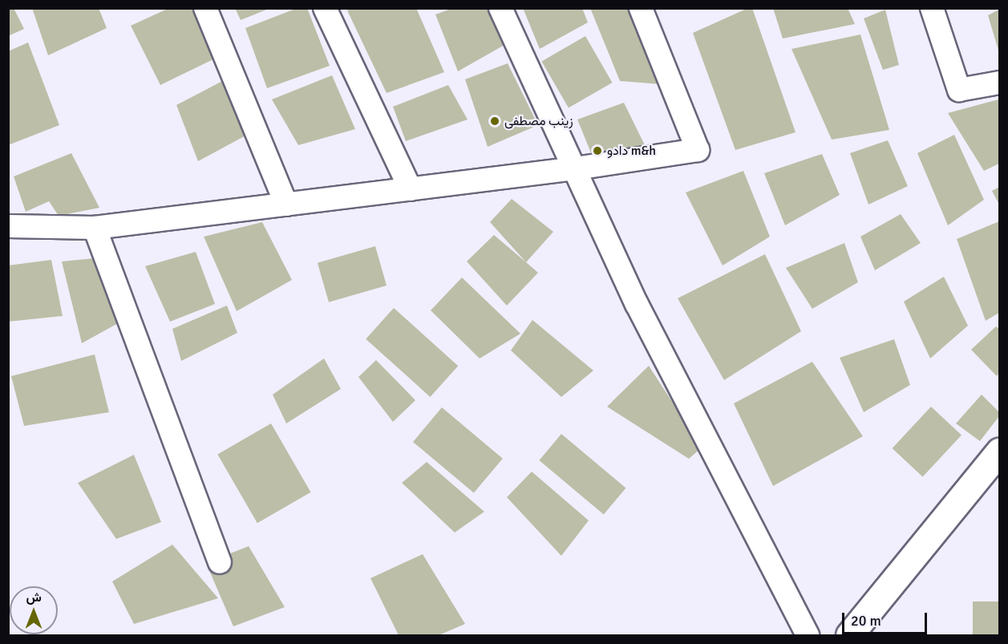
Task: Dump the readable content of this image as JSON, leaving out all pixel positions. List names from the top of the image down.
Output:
{
  "places": ["زينب مصطفى", "دادو m&h"],
  "scale_bar": "20 m",
  "north": "top"
}
